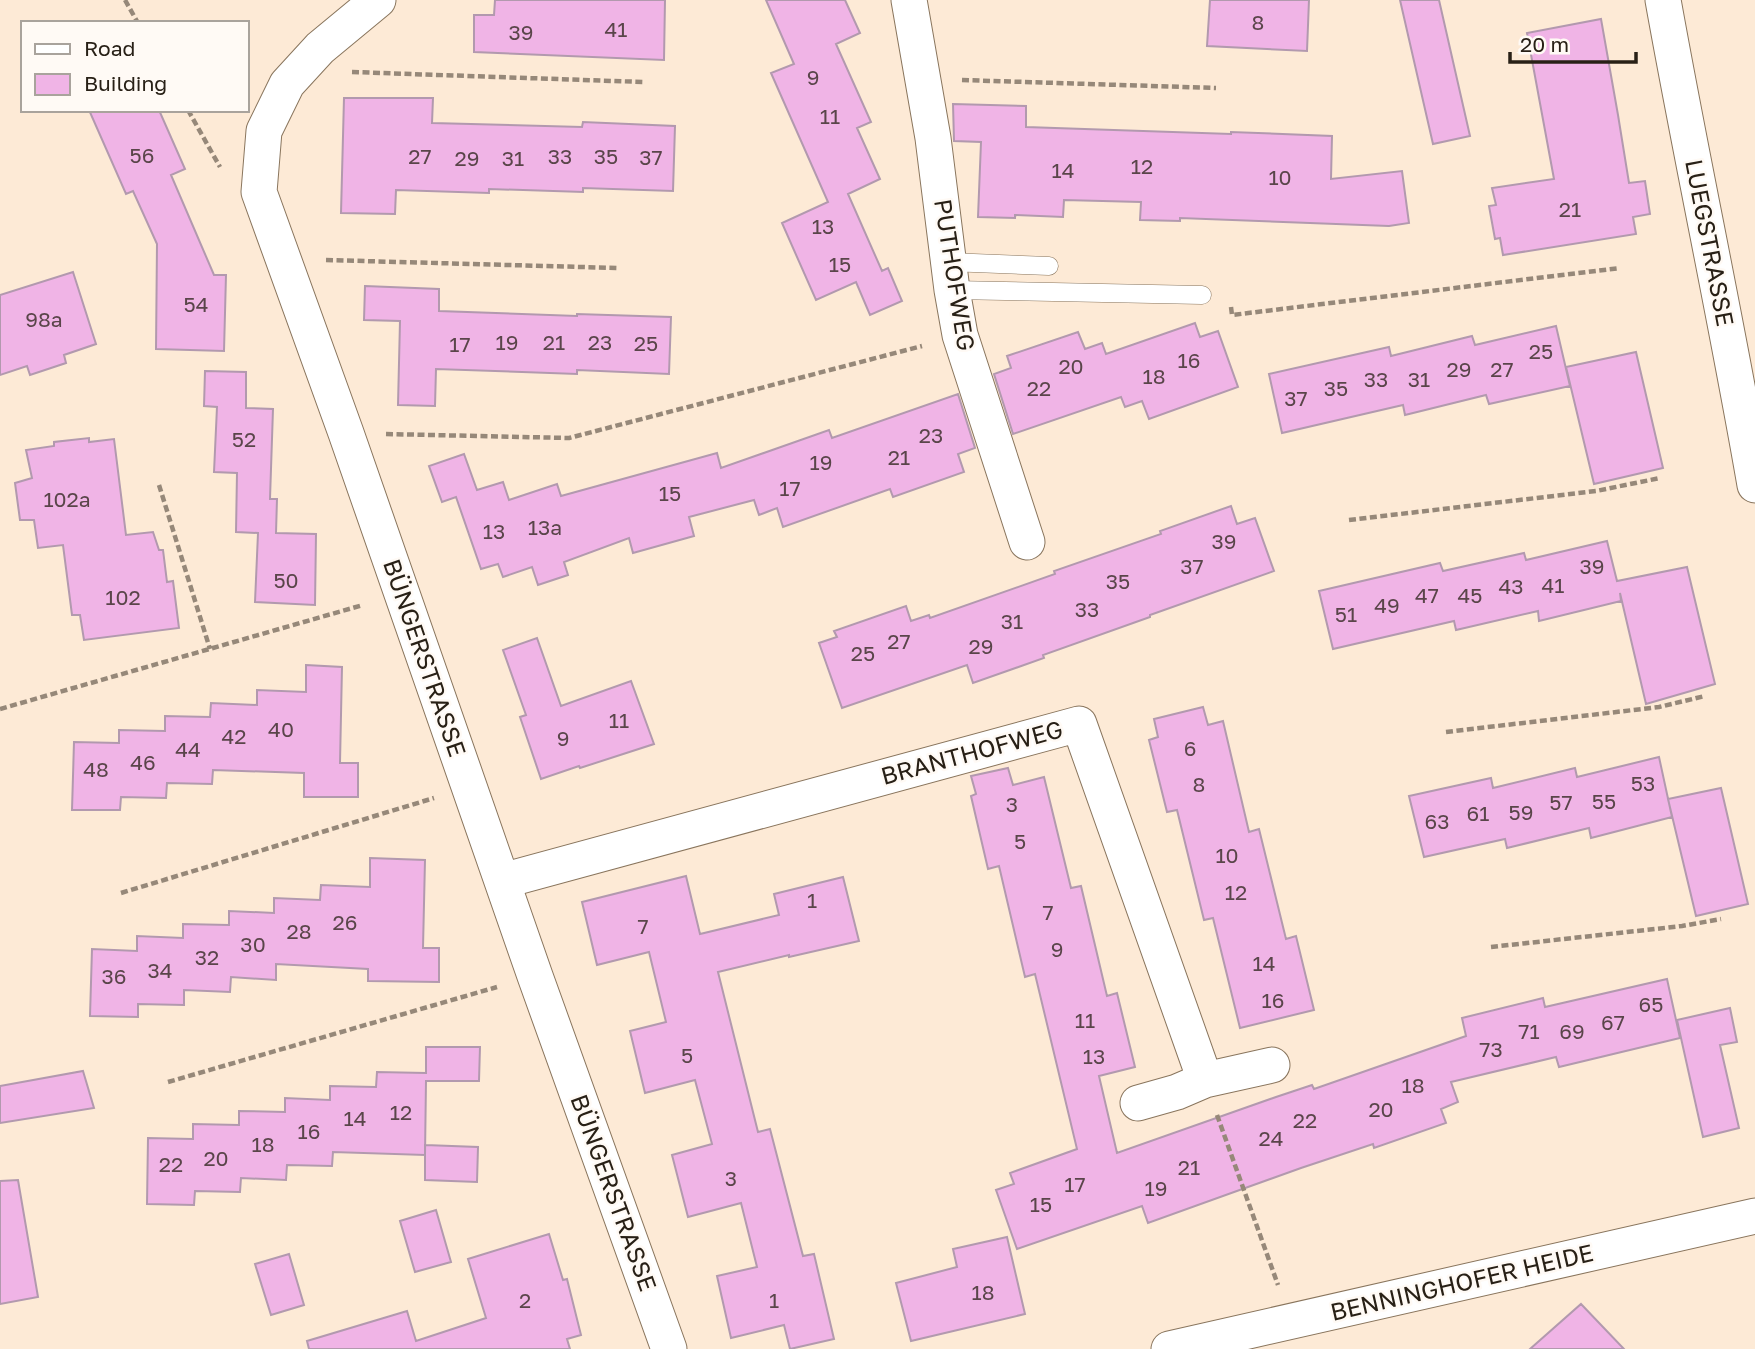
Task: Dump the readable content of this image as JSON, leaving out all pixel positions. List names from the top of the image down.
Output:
{
  "streets": {
    "street": [
      "LUEGSTRASSE",
      "PUTHOFWEG",
      "BÜNGERSTRASSE",
      "BRANTHOFWEG",
      "BENNINGHOFER HEIDE"
    ]
  },
  "crossings": [
    ["BÜNGERSTRASSE", "BRANTHOFWEG"]
  ],
  "house_numbers": [
    "8",
    "41",
    "39",
    "9",
    "11",
    "56",
    "27",
    "33",
    "35",
    "37",
    "29",
    "31",
    "12",
    "14",
    "10",
    "21",
    "13",
    "15",
    "54",
    "98a",
    "19",
    "21",
    "23",
    "25",
    "17",
    "25",
    "16",
    "20",
    "29",
    "27",
    "18",
    "33",
    "31",
    "22",
    "35",
    "37",
    "23",
    "52",
    "21",
    "19",
    "17",
    "15",
    "102a",
    "13a",
    "13",
    "39",
    "37",
    "39",
    "50",
    "35",
    "41",
    "43",
    "47",
    "45",
    "102",
    "49",
    "33",
    "51",
    "31",
    "27",
    "29",
    "25",
    "11",
    "40",
    "42",
    "9",
    "6",
    "44",
    "46",
    "48",
    "53",
    "8",
    "55",
    "57",
    "3",
    "59",
    "61",
    "63",
    "5",
    "10",
    "12",
    "1",
    "7",
    "26",
    "7",
    "28",
    "30",
    "9",
    "32",
    "14",
    "34",
    "36",
    "16",
    "65",
    "11",
    "67",
    "71",
    "69",
    "73",
    "5",
    "13",
    "18",
    "20",
    "12",
    "14",
    "22",
    "16",
    "24",
    "18",
    "20",
    "22",
    "21",
    "3",
    "17",
    "19",
    "15",
    "18",
    "2",
    "1"
  ],
  "legend": ["Road", "Building"],
  "scale_bar": "20 m"
}
